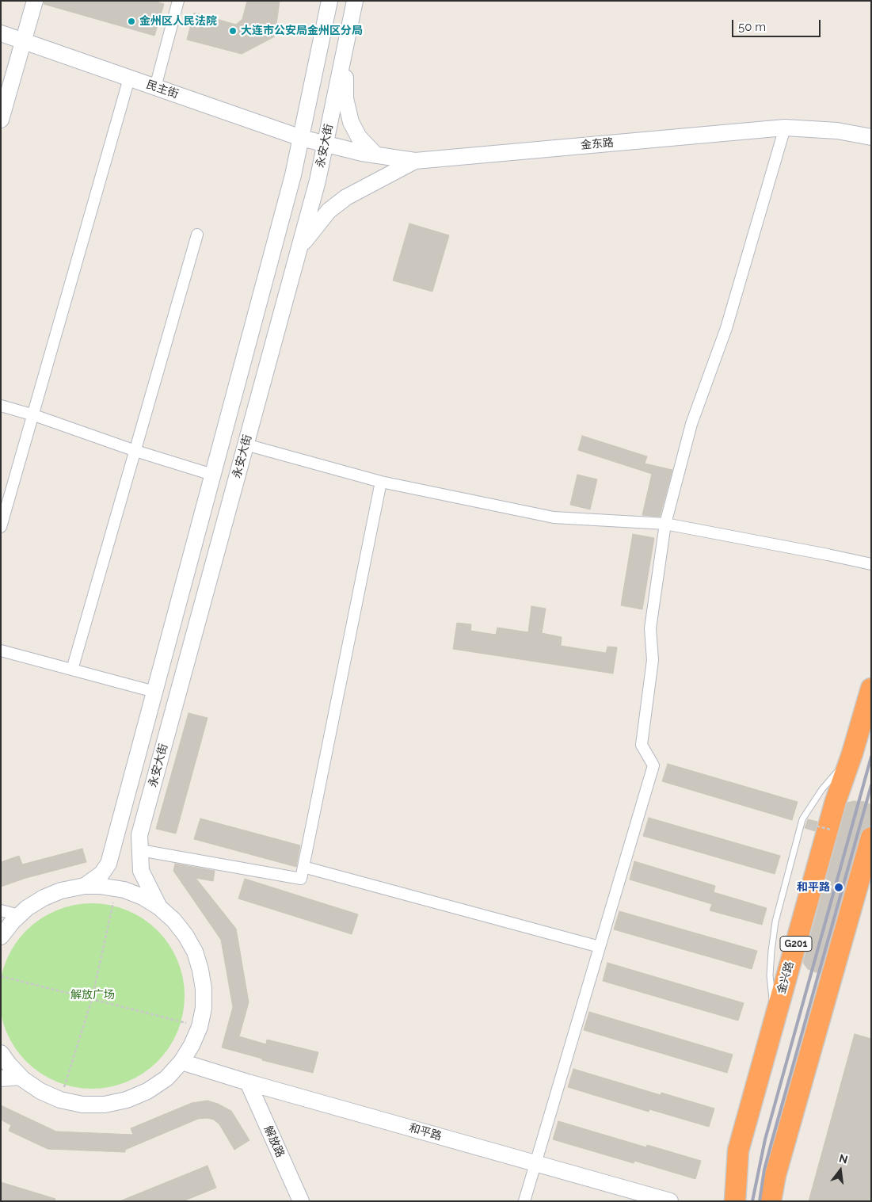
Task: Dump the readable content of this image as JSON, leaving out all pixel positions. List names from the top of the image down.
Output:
{
  "streets": {
    "highway": ["G201", "金兴路"],
    "main road": [
      "民主街",
      "金东路",
      "永安大街",
      "和平路",
      "解放路"
    ]
  },
  "crossings": [
    ["民主街", "金东路"],
    ["民主街", "永安大街"],
    ["金东路", "永安大街"],
    ["和平路", "解放路"]
  ],
  "parks": ["解放广场"],
  "places": ["金州区人民法院", "大连市公安局金州区分局", "和平路"],
  "scale_bar": "50 m",
  "north": "top"
}
